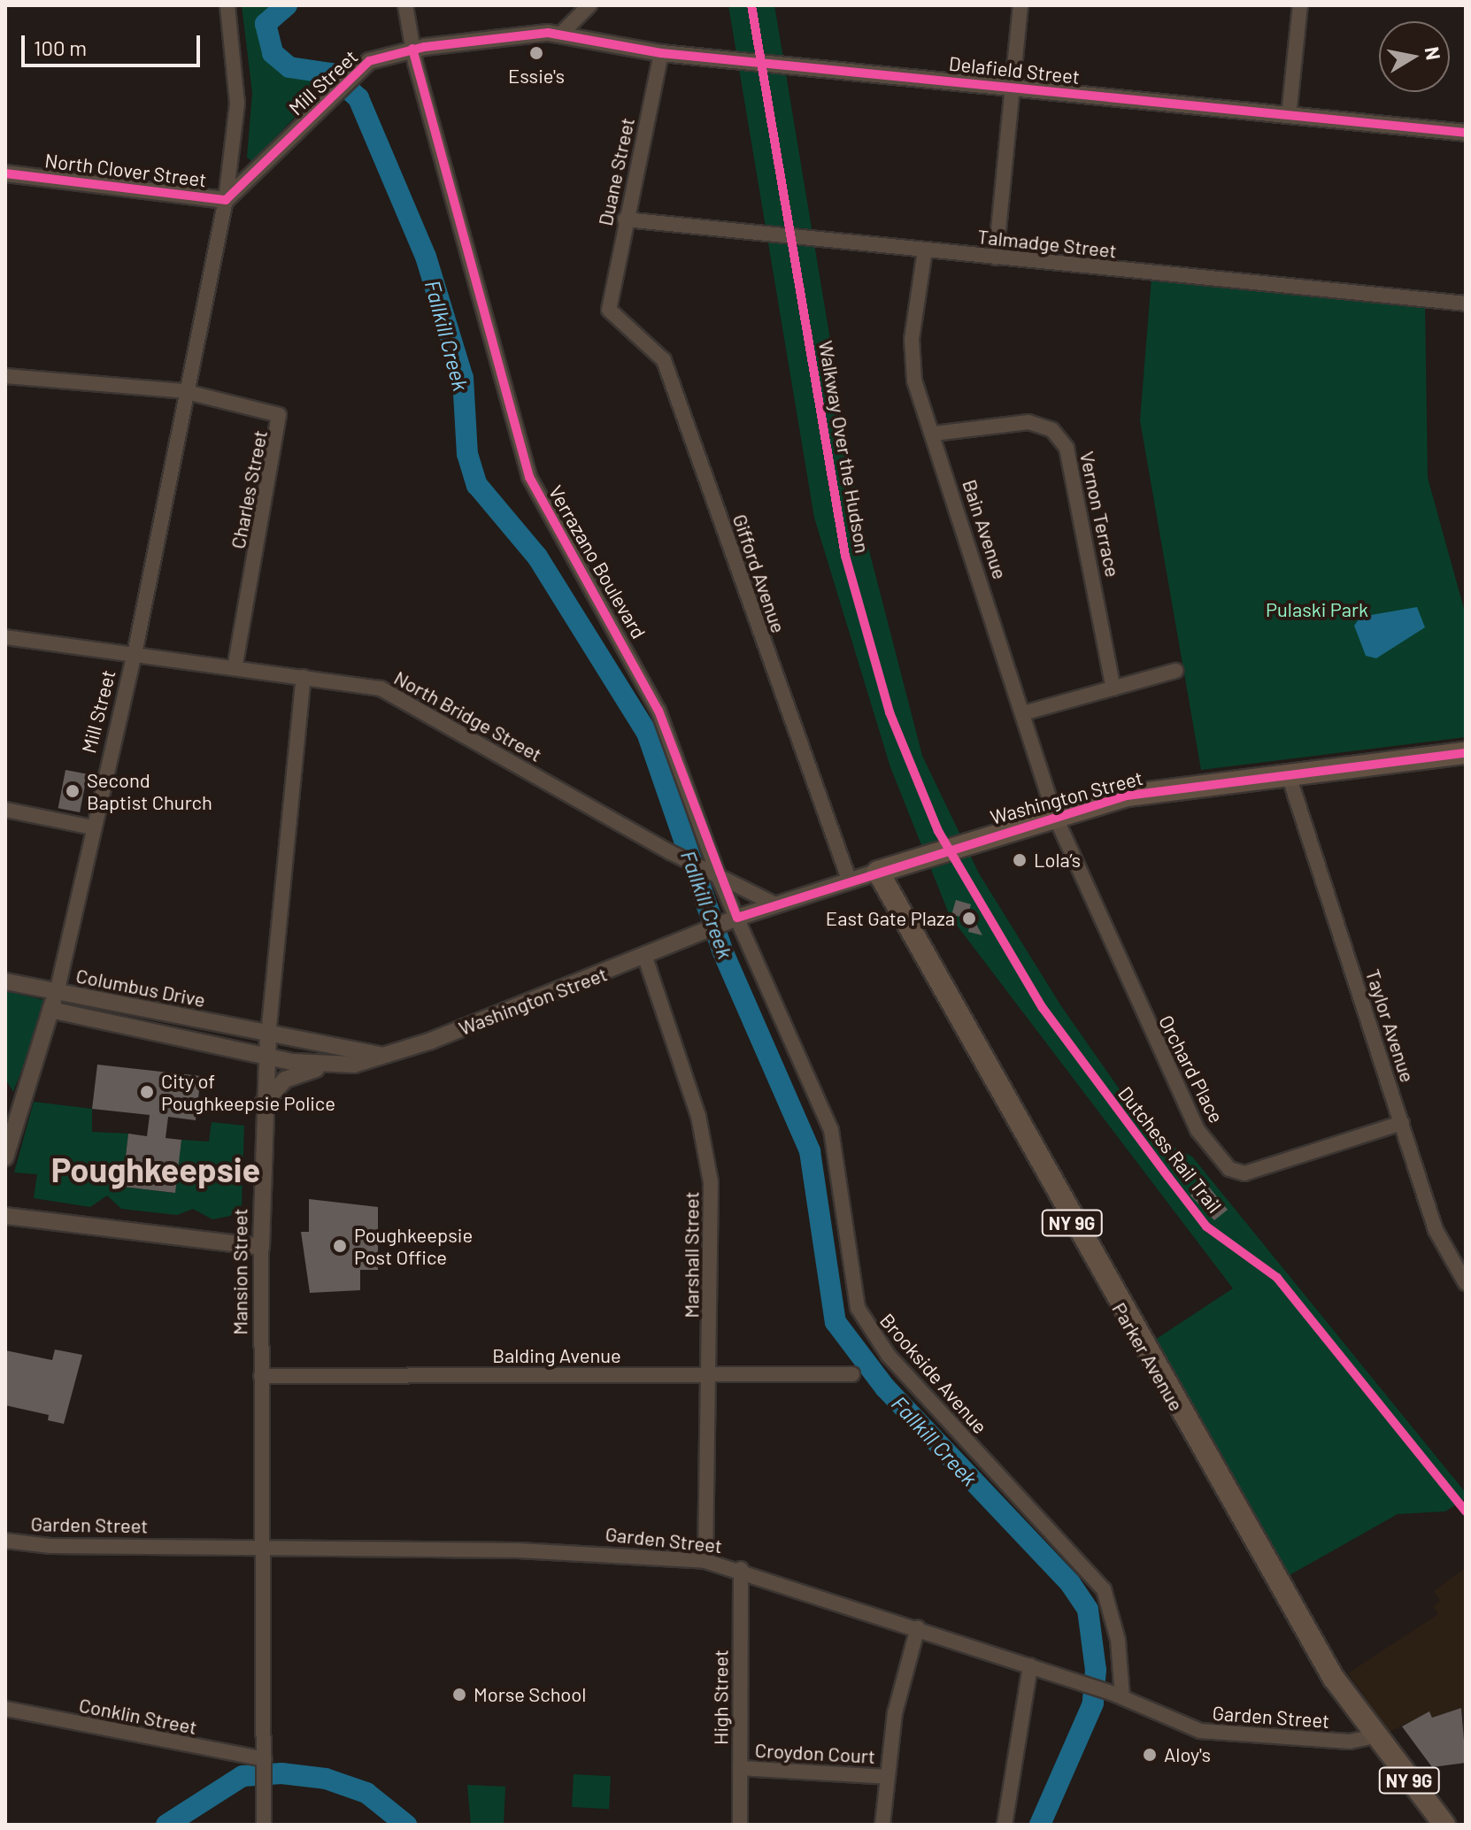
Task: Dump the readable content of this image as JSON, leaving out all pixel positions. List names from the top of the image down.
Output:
{
  "streets": {
    "main road": ["Washington Street", "NY 9G", "Parker Avenue"],
    "street": [
      "Delafield Street",
      "Mill Street",
      "North Clover Street",
      "Duane Street",
      "Talmadge Street",
      "Charles Street",
      "Vernon Terrace",
      "Bain Avenue",
      "Verrazano Boulevard",
      "Gifford Avenue",
      "North Bridge Street",
      "Columbus Drive",
      "Taylor Avenue",
      "Orchard Place",
      "Marshall Street",
      "Mansion Street",
      "Balding Avenue",
      "Brookside Avenue",
      "Garden Street",
      "High Street",
      "Conklin Street",
      "Croydon Court"
    ],
    "cycle path": ["Walkway Over the Hudson"]
  },
  "crossings": [
    ["Delafield Street", "Mill Street"],
    ["Delafield Street", "Duane Street"],
    ["Mill Street", "North Clover Street"],
    ["Mill Street", "Charles Street"],
    ["Mill Street", "Verrazano Boulevard"],
    ["Mill Street", "North Bridge Street"],
    ["Mill Street", "Columbus Drive"],
    ["Duane Street", "Talmadge Street"],
    ["Duane Street", "Gifford Avenue"],
    ["Talmadge Street", "Bain Avenue"],
    ["Charles Street", "North Bridge Street"],
    ["Vernon Terrace", "Bain Avenue"],
    ["Bain Avenue", "Washington Street"],
    ["Bain Avenue", "Orchard Place"],
    ["Verrazano Boulevard", "North Bridge Street"],
    ["Verrazano Boulevard", "Washington Street"],
    ["Verrazano Boulevard", "Brookside Avenue"],
    ["Gifford Avenue", "Washington Street"],
    ["North Bridge Street", "Washington Street"],
    ["North Bridge Street", "Mansion Street"],
    ["Washington Street", "Columbus Drive"],
    ["Washington Street", "Taylor Avenue"],
    ["Washington Street", "Orchard Place"],
    ["Washington Street", "Marshall Street"],
    ["Washington Street", "Mansion Street"],
    ["Washington Street", "Parker Avenue"],
    ["Washington Street", "Brookside Avenue"],
    ["Columbus Drive", "Mansion Street"],
    ["Taylor Avenue", "Orchard Place"],
    ["Marshall Street", "Balding Avenue"],
    ["Marshall Street", "Garden Street"],
    ["Mansion Street", "Balding Avenue"],
    ["Mansion Street", "Garden Street"],
    ["Mansion Street", "Conklin Street"],
    ["Parker Avenue", "Garden Street"],
    ["Brookside Avenue", "Garden Street"],
    ["Garden Street", "High Street"],
    ["High Street", "Croydon Court"]
  ],
  "districts": ["Poughkeepsie"],
  "water": ["Fallkill Creek"],
  "parks": ["Pulaski Park"],
  "places": [
    "Essie's",
    "Second Baptist Church",
    "Lola’s",
    "East Gate Plaza",
    "City of Poughkeepsie Police",
    "Poughkeepsie Post Office",
    "Morse School",
    "Aloy's"
  ],
  "scale_bar": "100 m",
  "north": "right"
}
